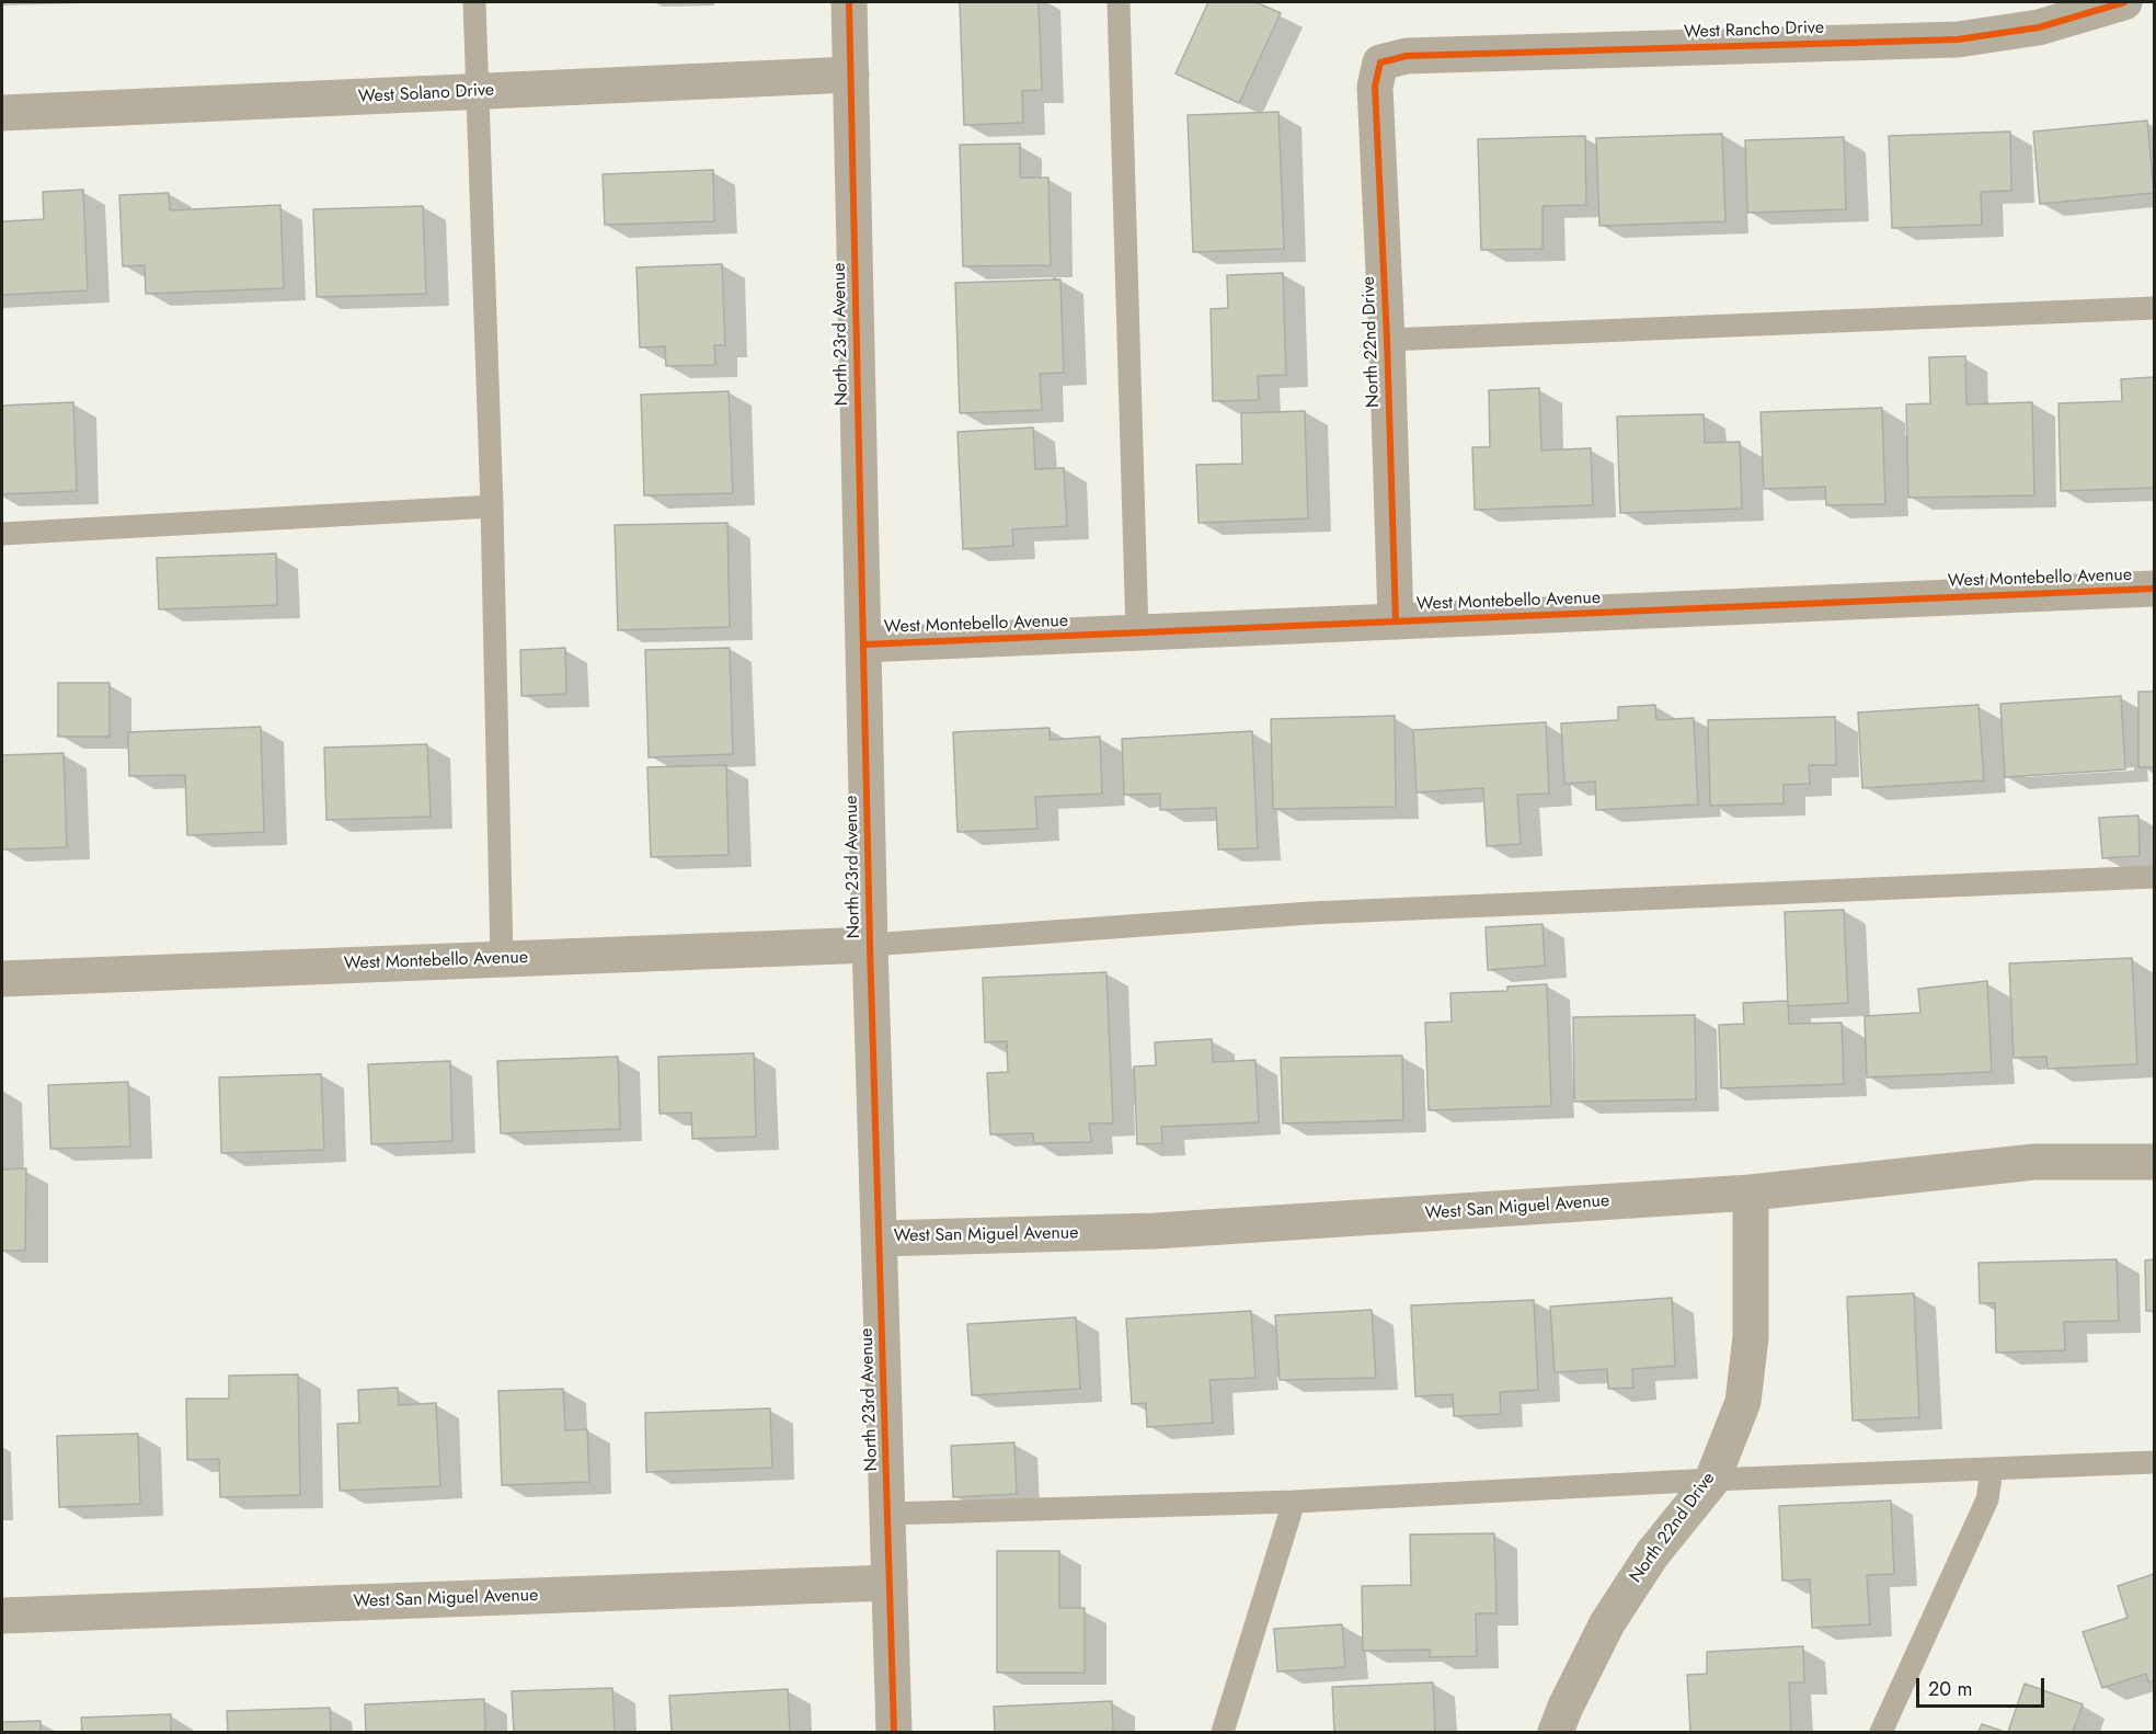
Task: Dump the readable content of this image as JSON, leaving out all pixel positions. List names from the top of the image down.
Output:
{
  "streets": {
    "street": [
      "West Rancho Drive",
      "West Solano Drive",
      "North 23rd Avenue",
      "North 22nd Drive",
      "West Montebello Avenue",
      "West San Miguel Avenue"
    ]
  },
  "crossings": [
    ["West Rancho Drive", "North 22nd Drive"],
    ["West Solano Drive", "North 23rd Avenue"],
    ["North 23rd Avenue", "West Montebello Avenue"],
    ["North 23rd Avenue", "West San Miguel Avenue"],
    ["North 22nd Drive", "West Montebello Avenue"],
    ["North 22nd Drive", "West San Miguel Avenue"]
  ],
  "scale_bar": "20 m"
}
